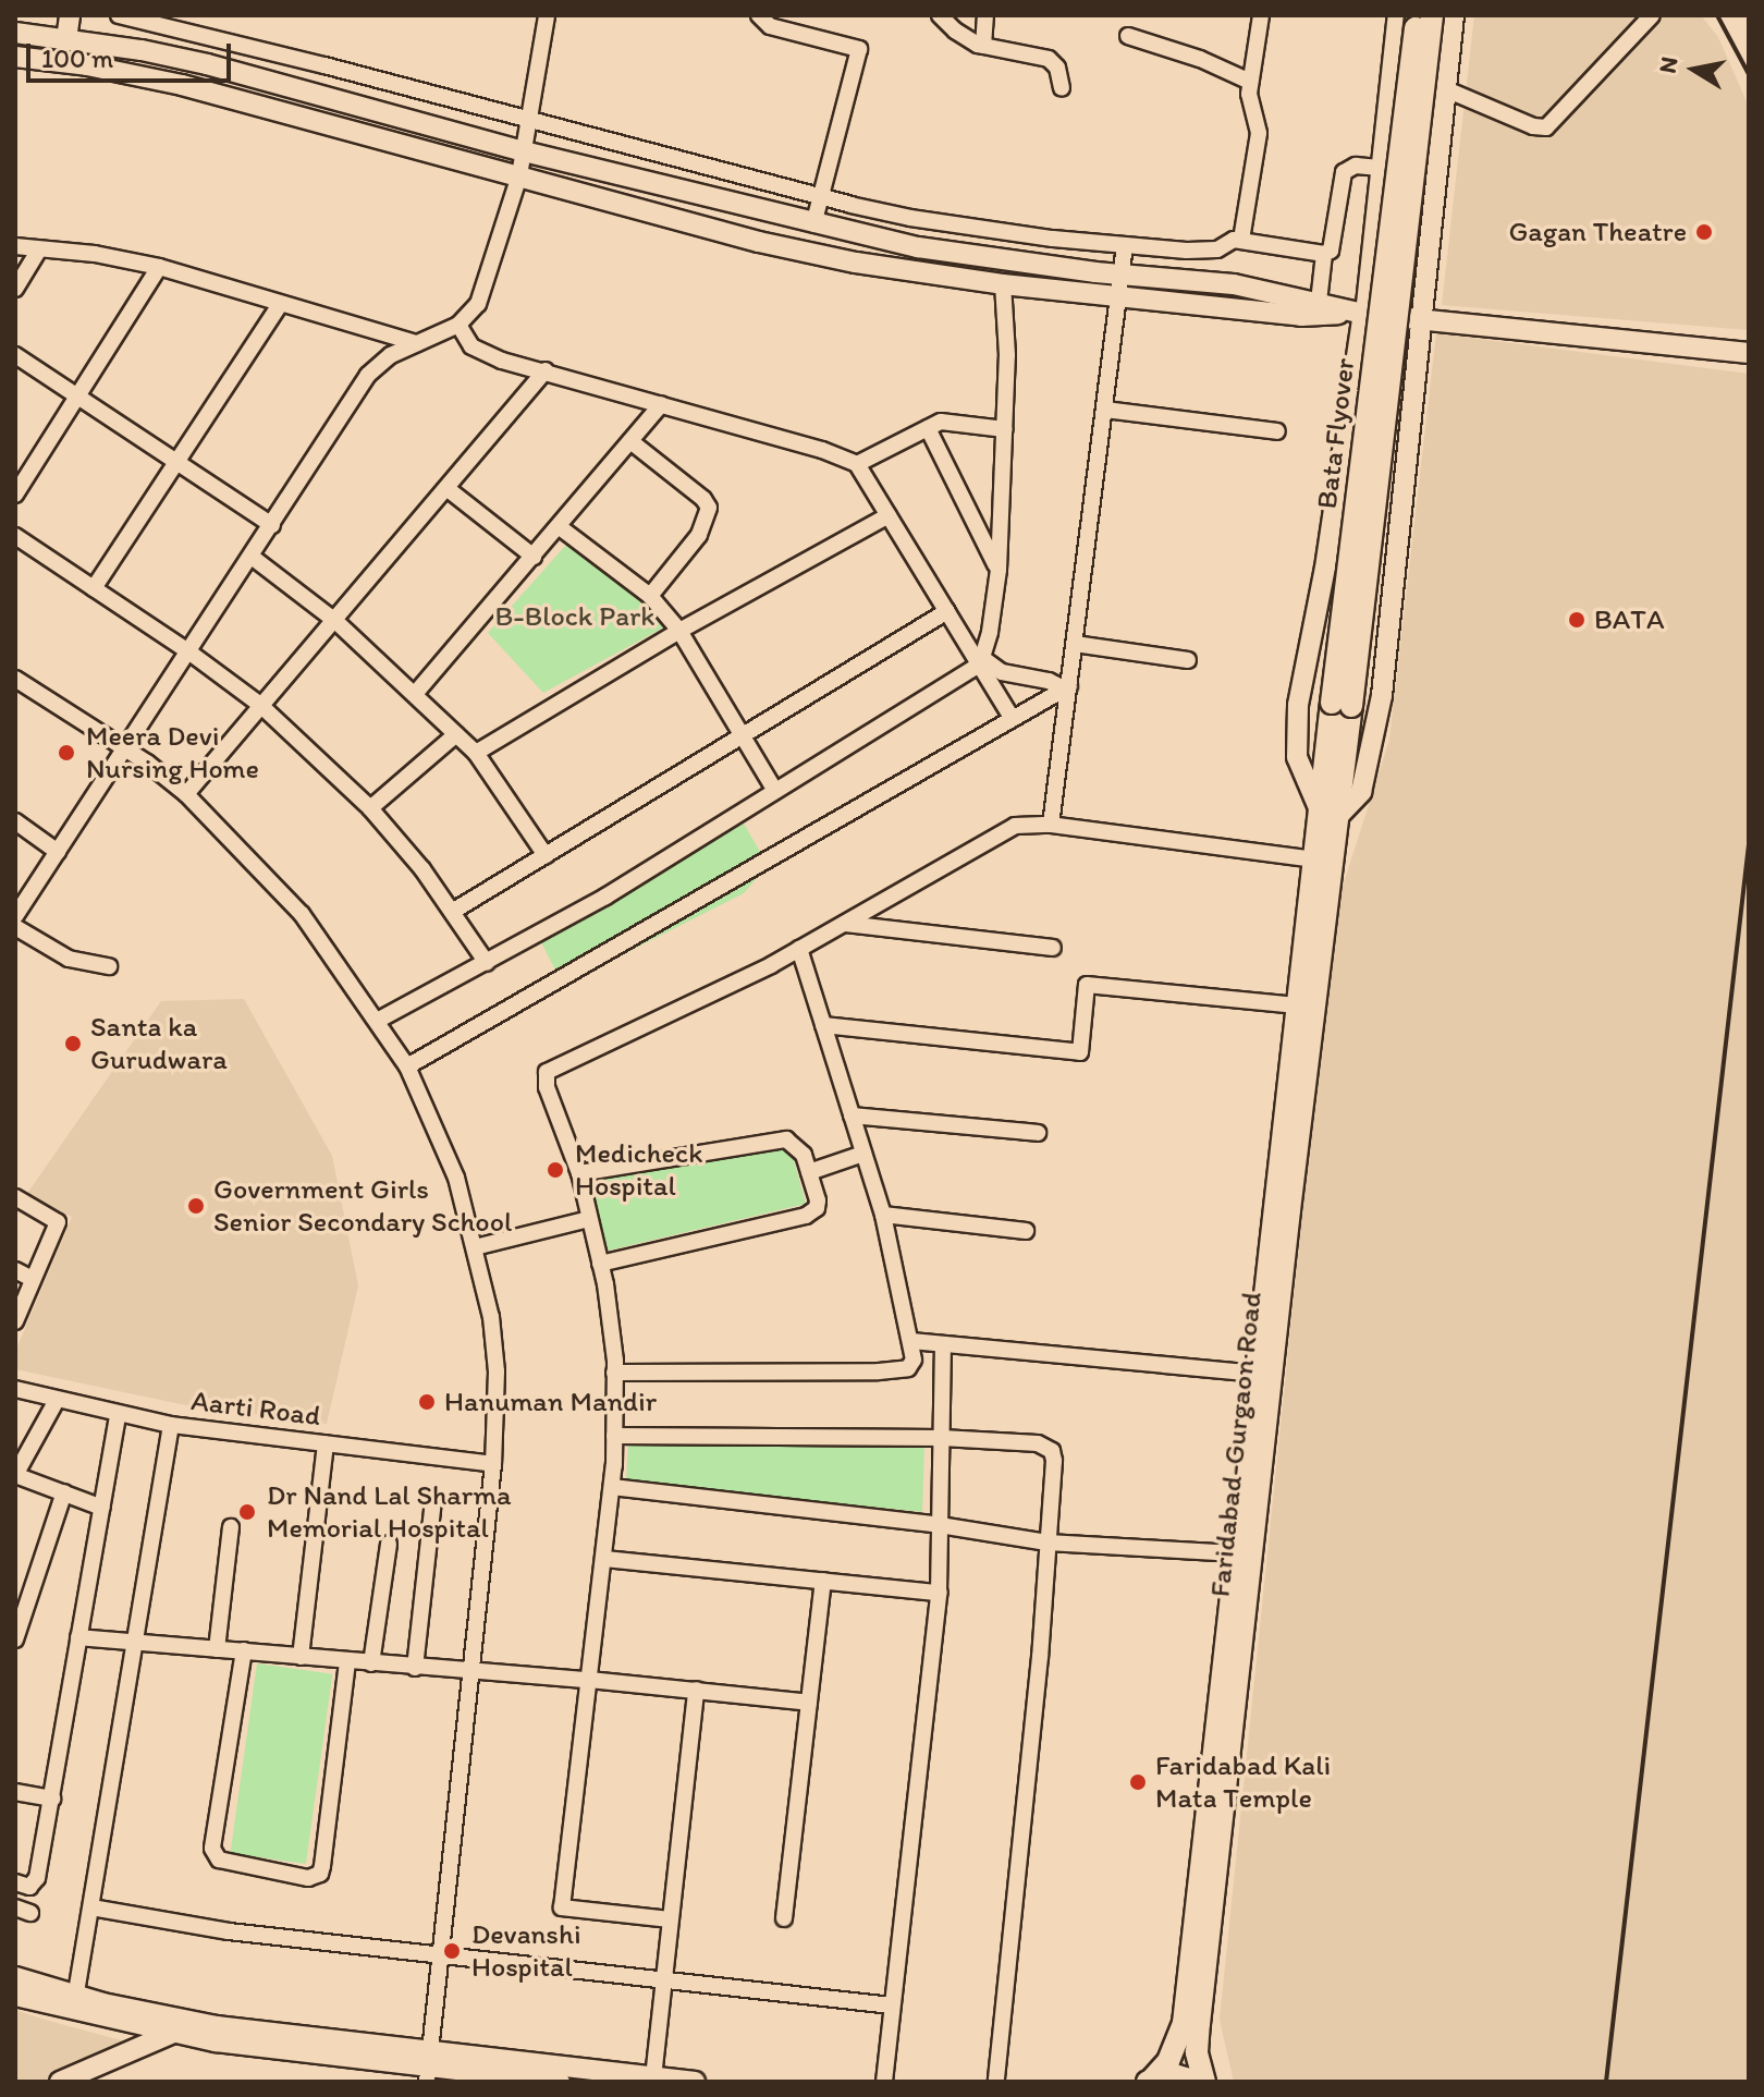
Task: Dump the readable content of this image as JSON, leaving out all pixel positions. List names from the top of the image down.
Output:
{
  "streets": {
    "main road": ["Bata Flyover", "Faridabad-Gurgaon Road"],
    "street": ["Aarti Road"]
  },
  "crossings": [
    ["Bata Flyover", "Faridabad-Gurgaon Road"]
  ],
  "parks": ["B-Block Park"],
  "places": [
    "Gagan Theatre",
    "BATA",
    "Meera Devi Nursing Home",
    "Santa ka Gurudwara",
    "Medicheck Hospital",
    "Government Girls Senior Secondary School",
    "Hanuman Mandir",
    "Dr Nand Lal Sharma Memorial Hospital",
    "Faridabad Kali Mata Temple",
    "Devanshi Hospital"
  ],
  "scale_bar": "100 m",
  "north": "left"
}
